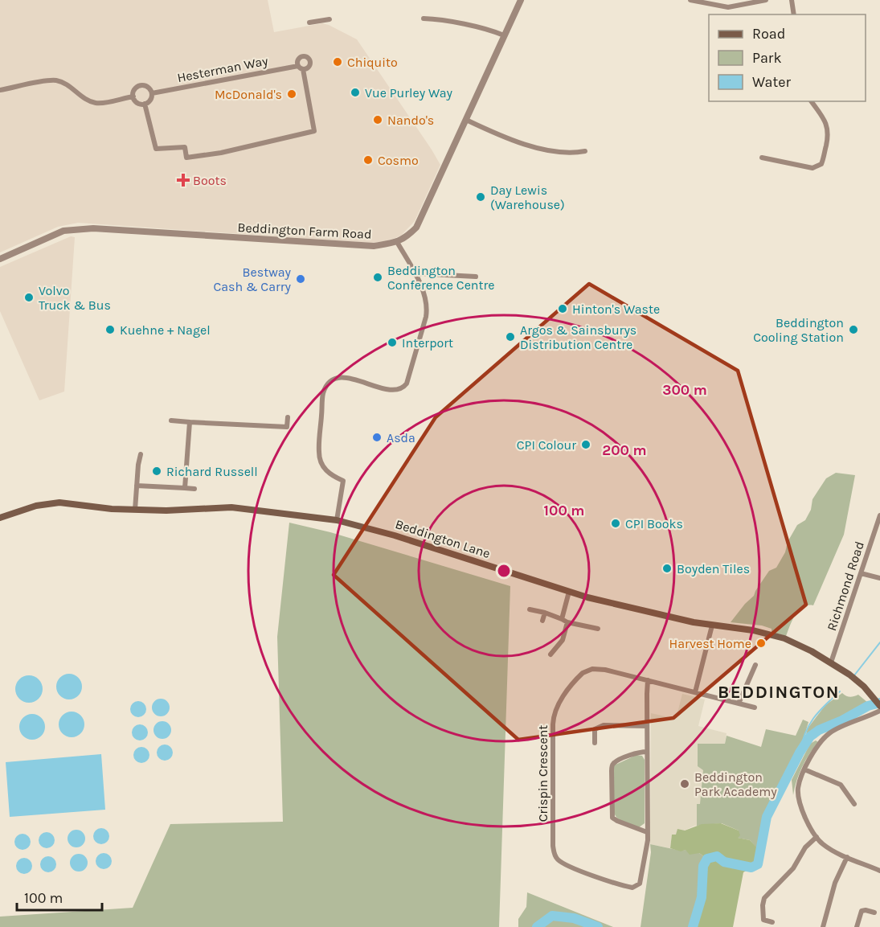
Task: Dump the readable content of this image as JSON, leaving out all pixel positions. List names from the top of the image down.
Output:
{
  "streets": {
    "main road": ["Beddington Lane"],
    "street": [
      "Hesterman Way",
      "Beddington Farm Road",
      "Richmond Road",
      "Crispin Crescent"
    ]
  },
  "crossings": [
    ["Beddington Lane", "Richmond Road"]
  ],
  "districts": ["BEDDINGTON"],
  "places": {
    "other": [
      "Chiquito",
      "Vue Purley Way",
      "McDonald's",
      "Nando's",
      "Cosmo",
      "Day Lewis (Warehouse)",
      "Beddington Conference Centre",
      "Bestway Cash & Carry",
      "Volvo Truck & Bus",
      "Hinton's Waste",
      "Kuehne + Nagel",
      "Beddington Cooling Station",
      "Argos & Sainsburys Distribution Centre",
      "Interport",
      "Asda",
      "CPI Colour",
      "Richard Russell",
      "CPI Books",
      "Boyden Tiles",
      "Harvest Home",
      "Beddington Park Academy"
    ],
    "health": ["Boots"]
  },
  "legend": ["Road", "Park", "Water"],
  "scale_bar": "100 m",
  "rings": ["300 m", "200 m", "100 m"]
}
